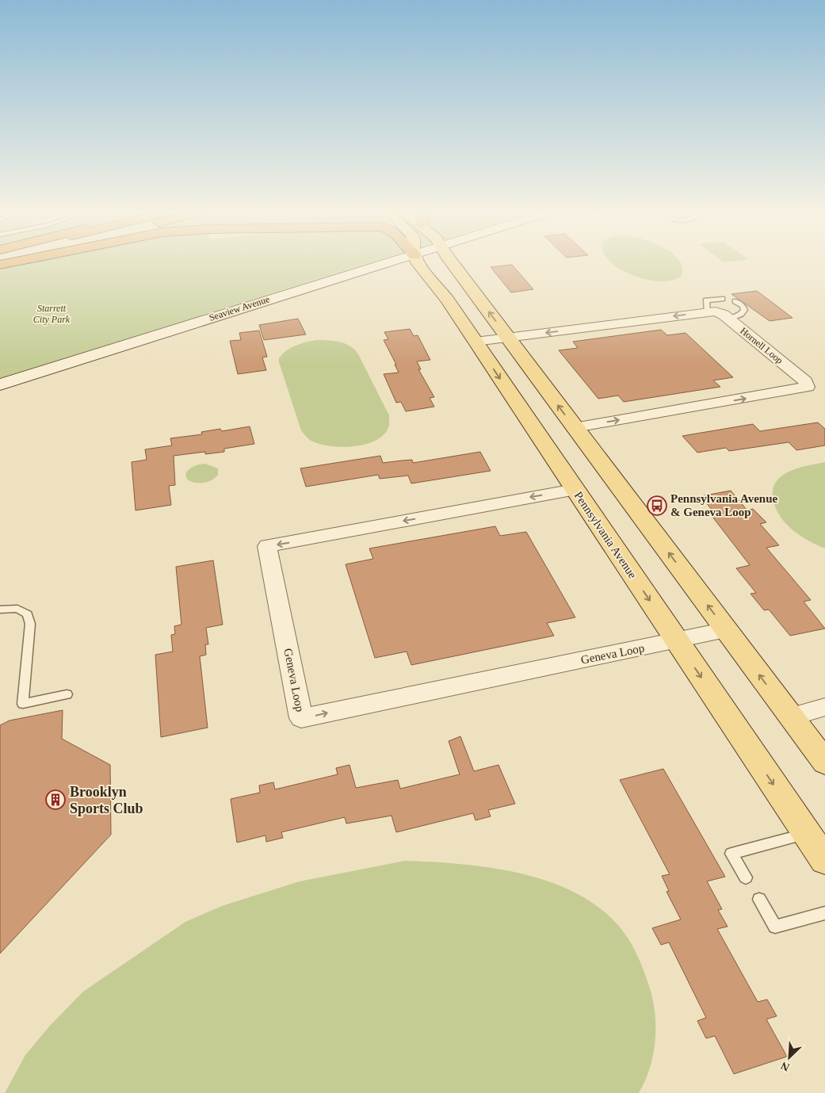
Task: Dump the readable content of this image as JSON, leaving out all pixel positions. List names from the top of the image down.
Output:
{
  "streets": {
    "main road": ["Pennsylvania Avenue"],
    "street": ["Seaview Avenue", "Hornell Loop", "Geneva Loop"]
  },
  "crossings": [
    ["Hornell Loop", "Pennsylvania Avenue"],
    ["Pennsylvania Avenue", "Geneva Loop"]
  ],
  "parks": ["Starrett City Park"],
  "places": {
    "bus stop": ["Pennsylvania Avenue & Geneva Loop"],
    "building": ["Brooklyn Sports Club"]
  },
  "north": "bottom left"
}
